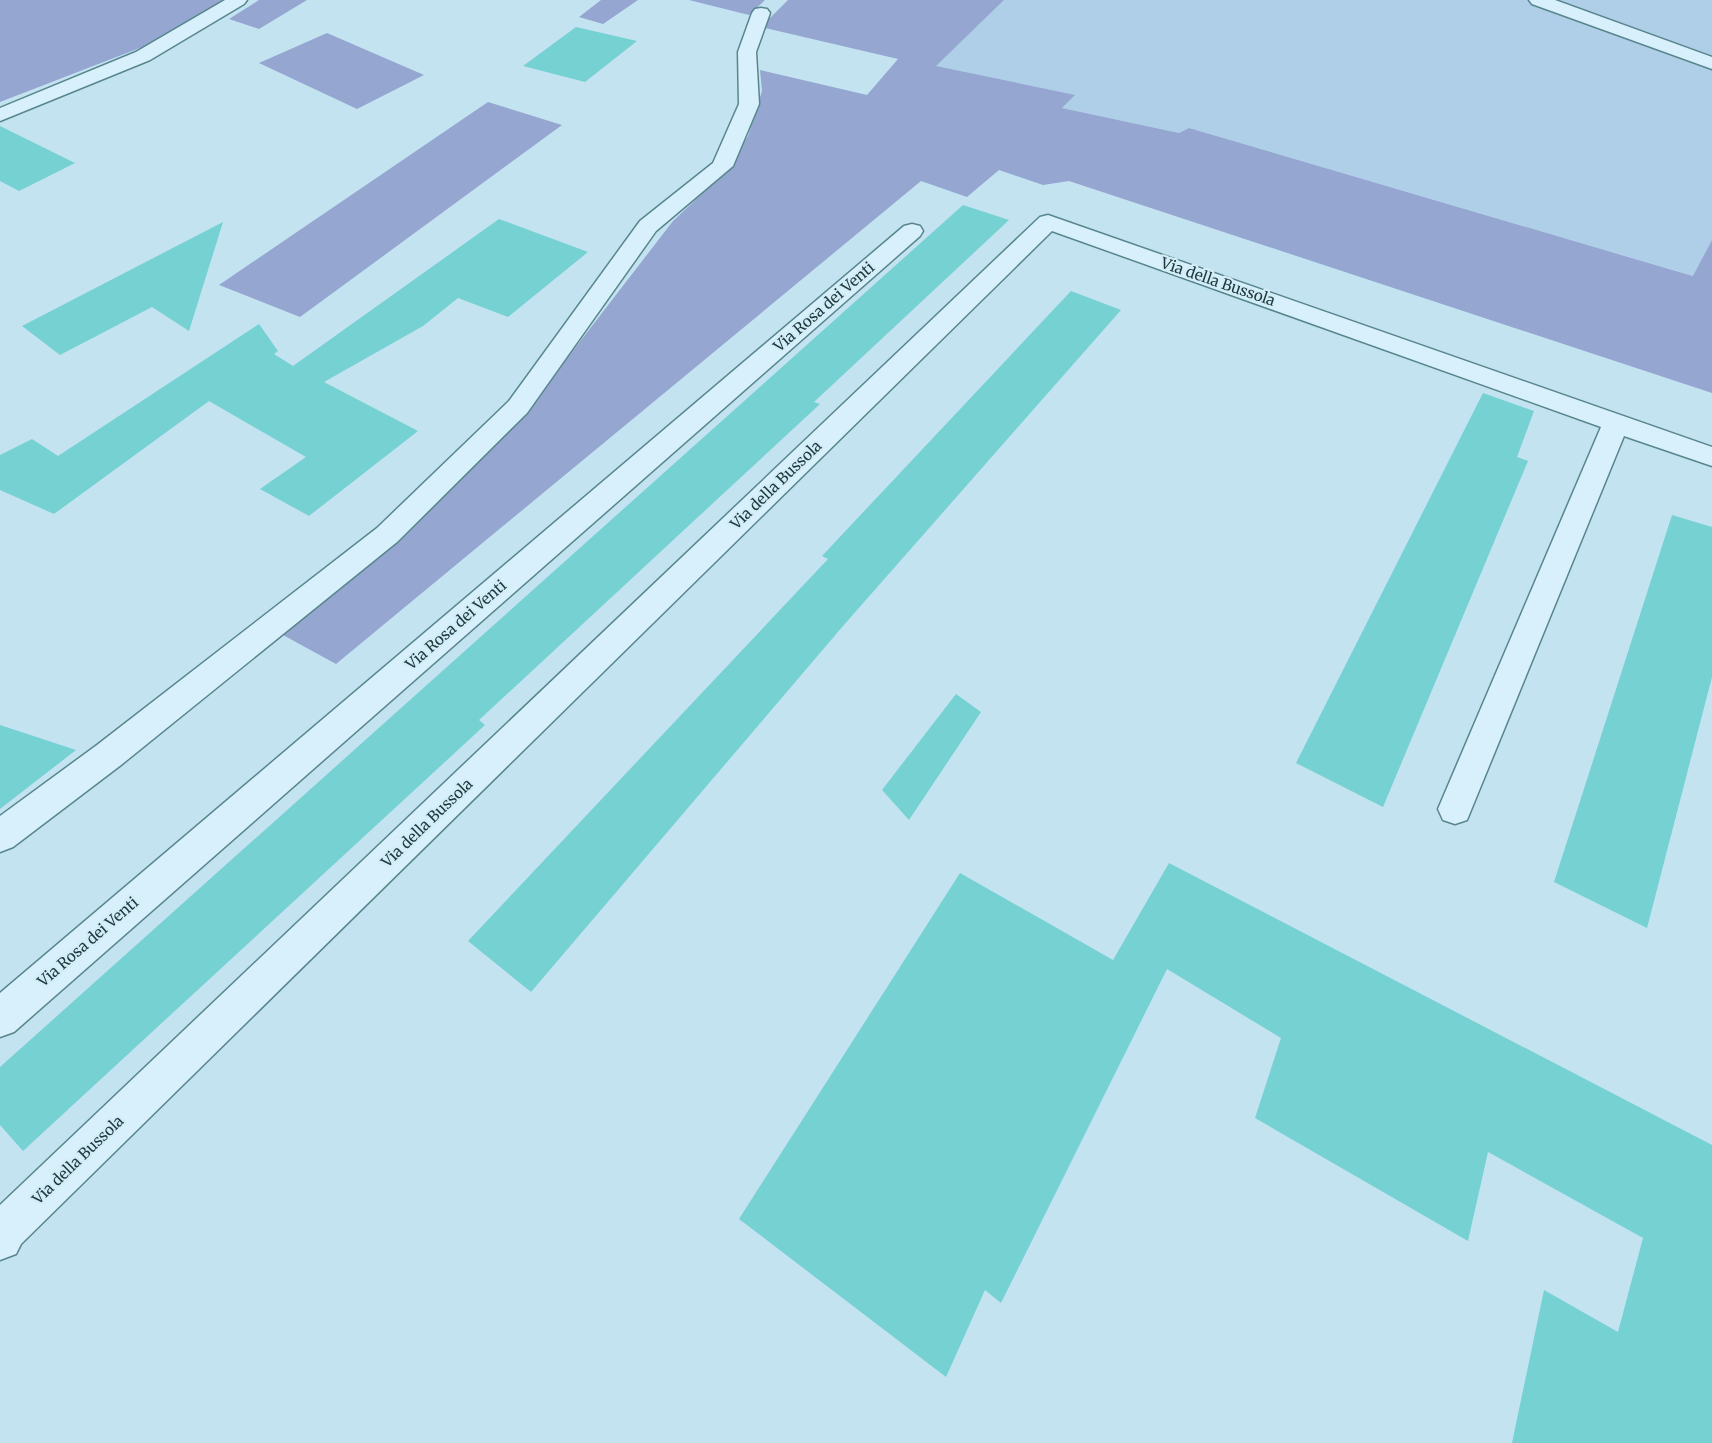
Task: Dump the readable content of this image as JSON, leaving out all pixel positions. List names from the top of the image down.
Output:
{
  "streets": {
    "street": ["Via della Bussola", "Via Rosa dei Venti"]
  }
}
